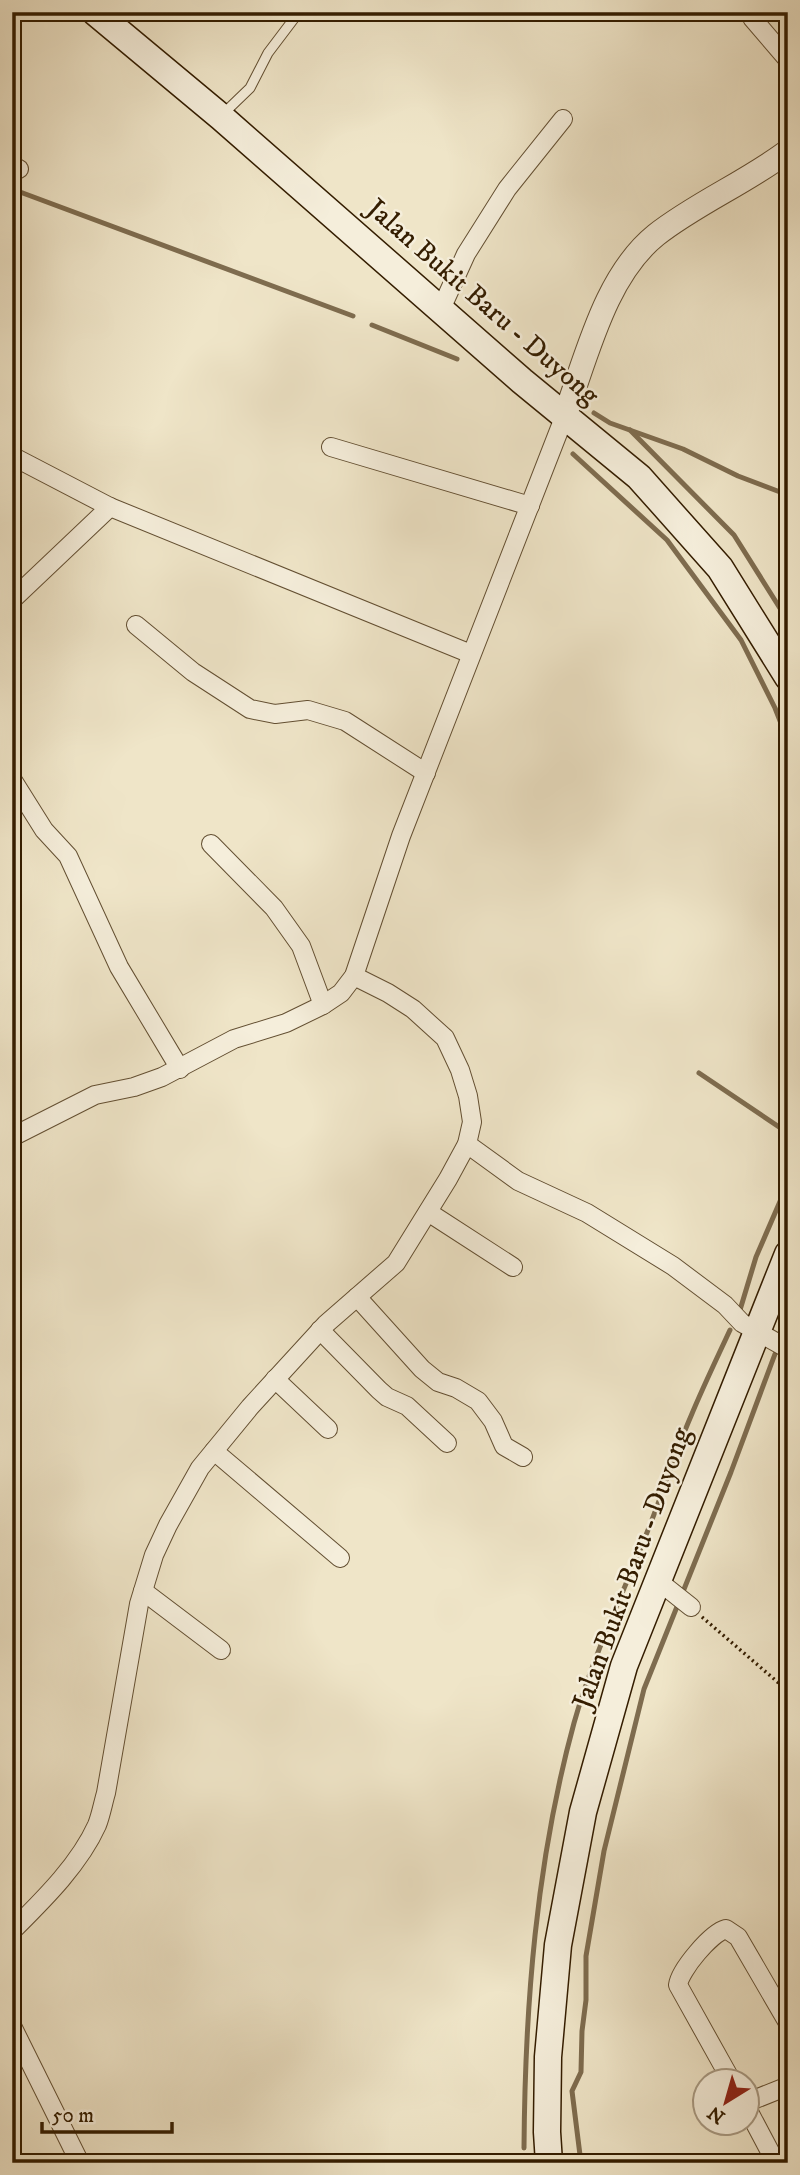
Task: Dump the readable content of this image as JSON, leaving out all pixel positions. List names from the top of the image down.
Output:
{
  "streets": {
    "main road": ["Jalan Bukit Baru - Duyong"]
  },
  "scale_bar": "50 m",
  "north": "bottom left"
}
